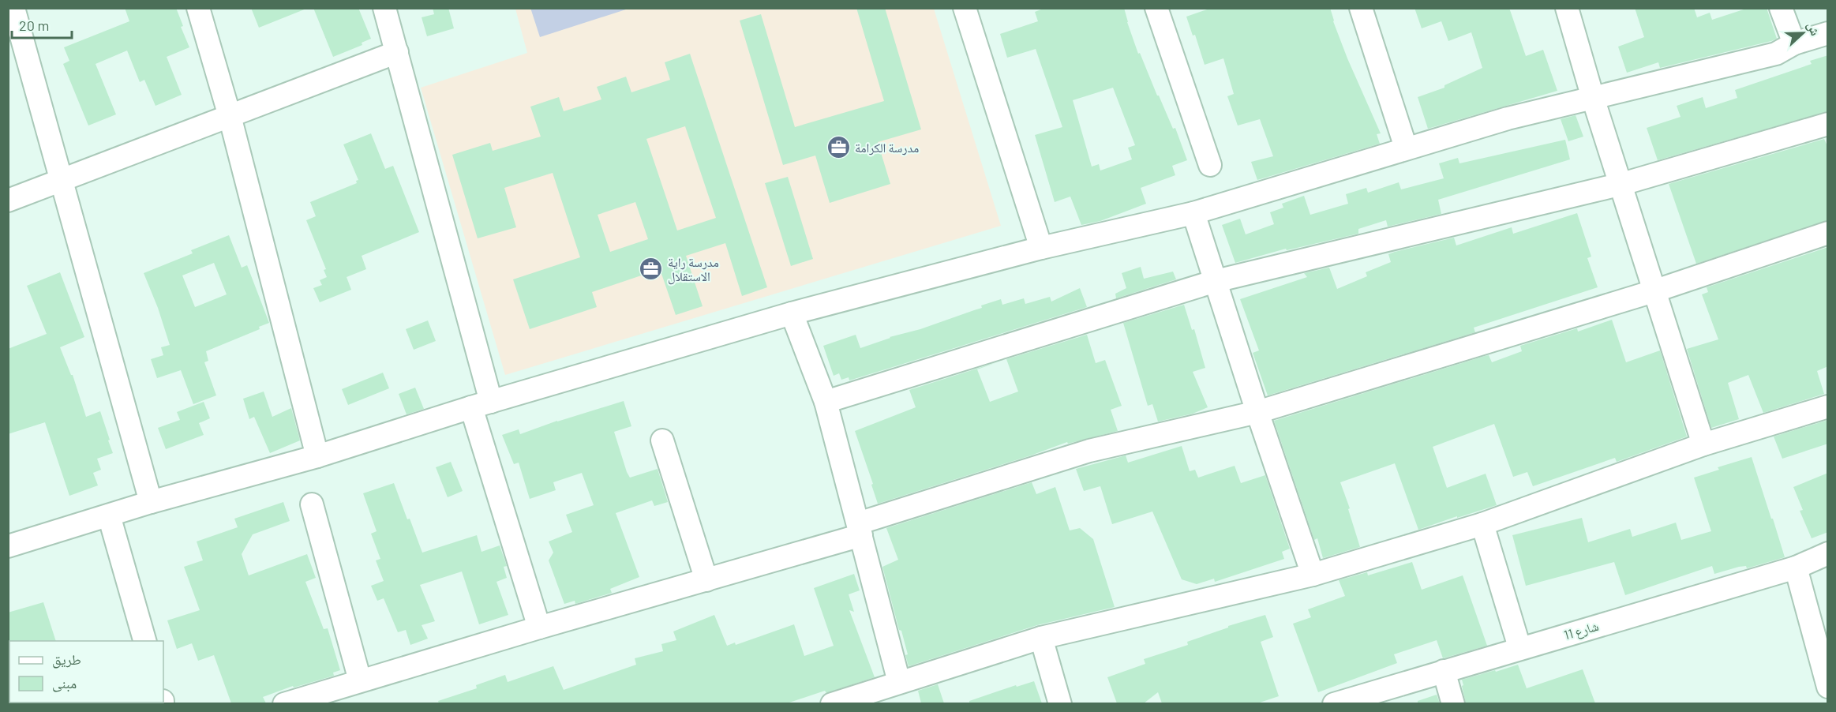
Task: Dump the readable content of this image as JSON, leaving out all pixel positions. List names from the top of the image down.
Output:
{
  "streets": {
    "street": ["شارع 11"]
  },
  "places": {
    "office": ["مدرسة الكرامة", "مدرسة راية الاستقلال"]
  },
  "legend": ["طريق", "مبنى"],
  "scale_bar": "20 m",
  "north": "right"
}
